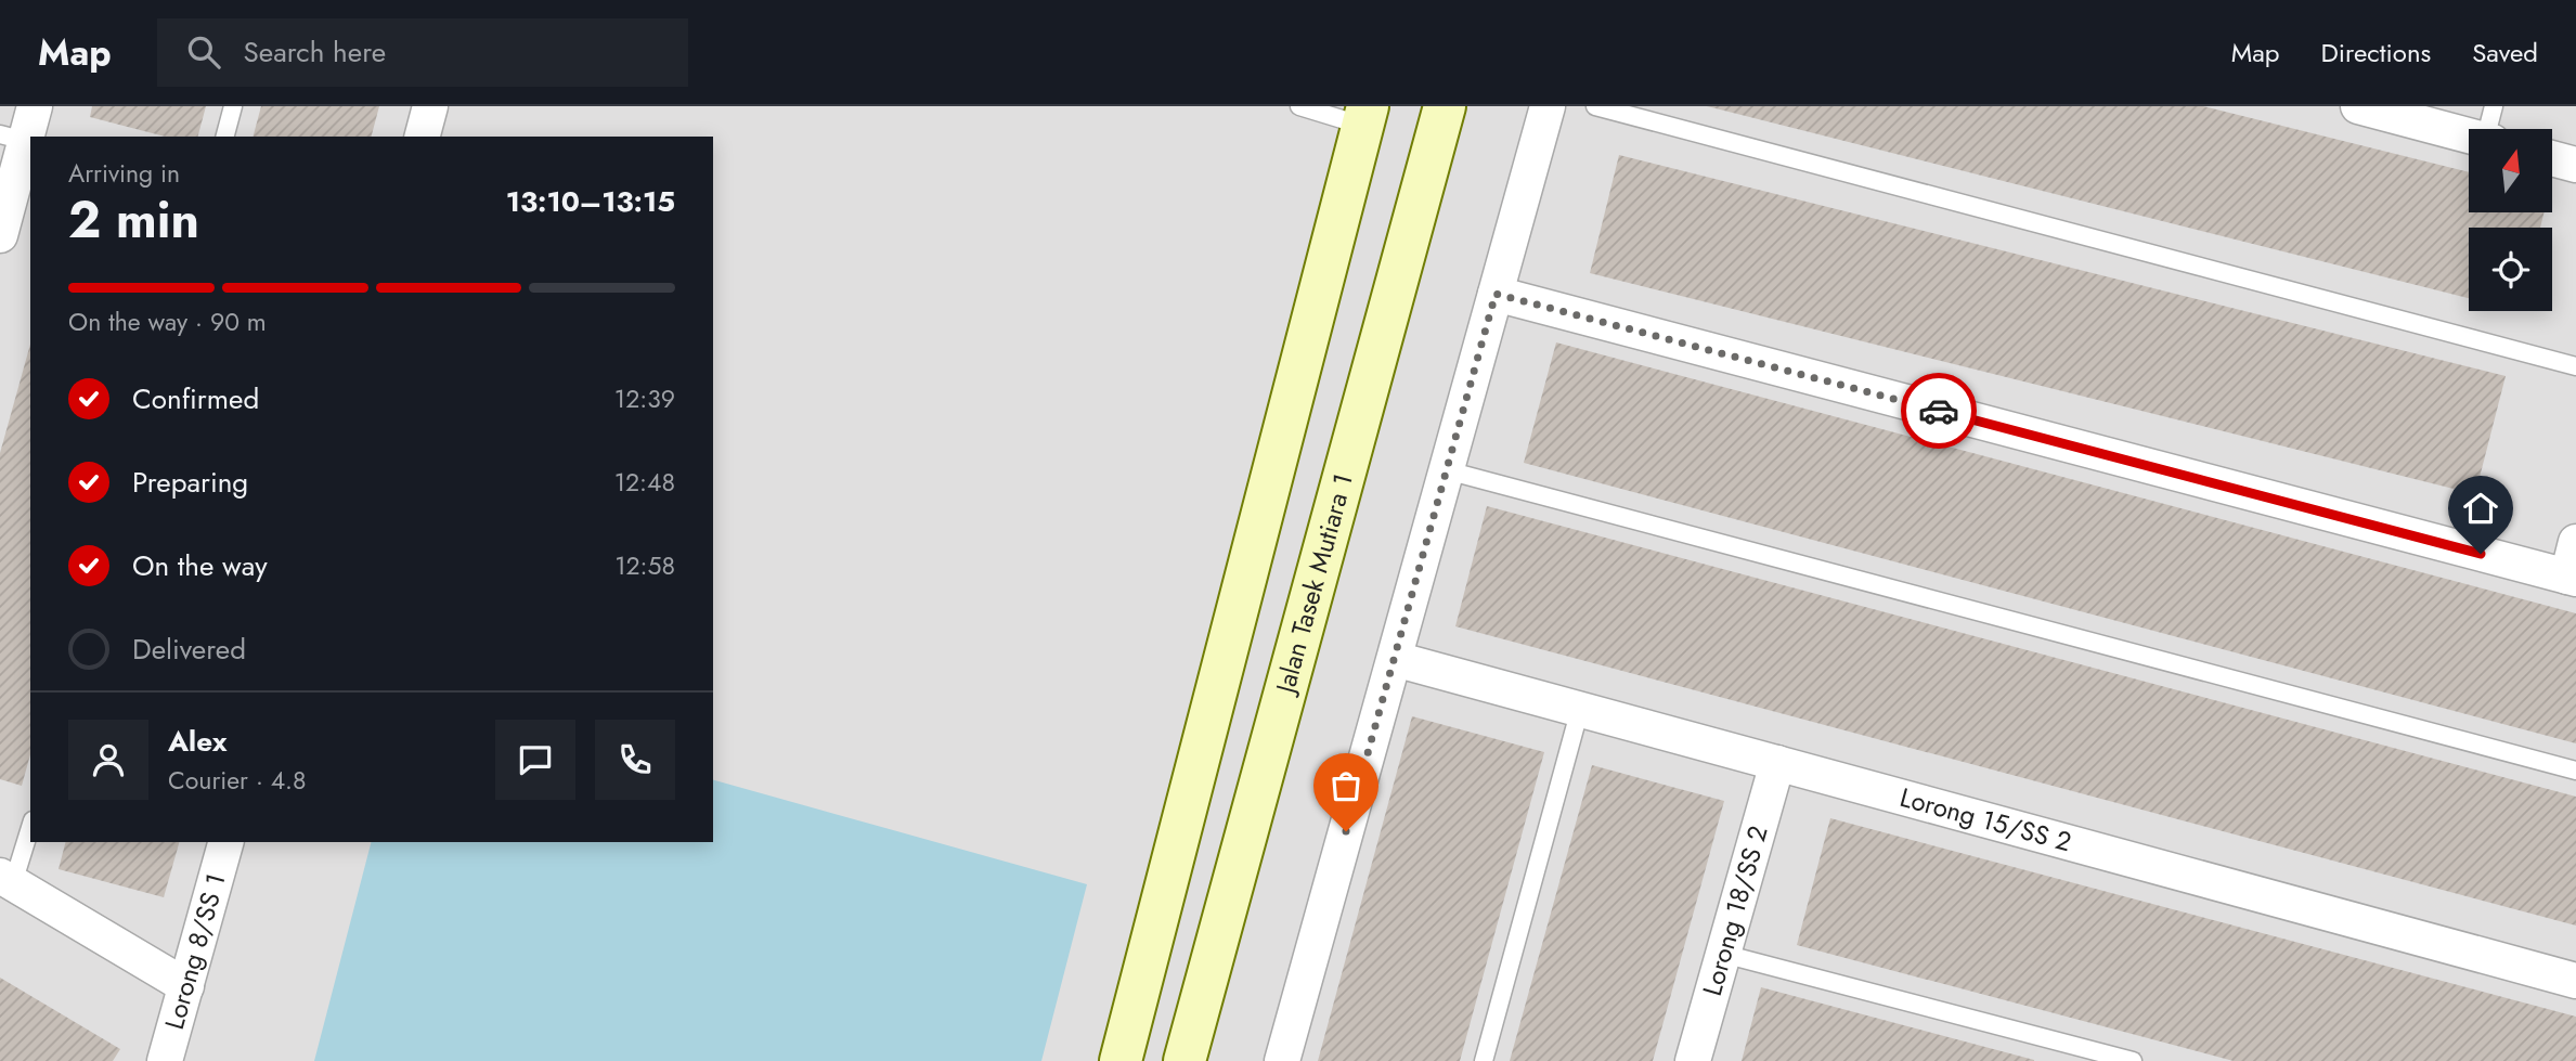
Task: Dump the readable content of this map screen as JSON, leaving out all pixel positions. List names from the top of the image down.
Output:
{
  "streets": {
    "street": [
      "Jalan Tasek Mutiara 1",
      "Lorong 15/SS 2",
      "Lorong 18/SS 2",
      "Lorong 8/SS 1"
    ]
  },
  "crossings": [
    ["Lorong 15/SS 2", "Lorong 18/SS 2"]
  ],
  "north": "top",
  "page": {
    "header": "Map",
    "search": "Search here",
    "nav": ["Map", "Directions", "Saved"],
    "heading": ["2 min", "Arriving in", "13:10–13:15"],
    "panel": ["Alex", "Courier · 4.8"],
    "bar": "On the way · 90 m",
    "list": [
      ["Confirmed", "12:39"],
      ["Preparing", "12:48"],
      ["On the way", "12:58"],
      "Delivered"
    ]
  }
}
